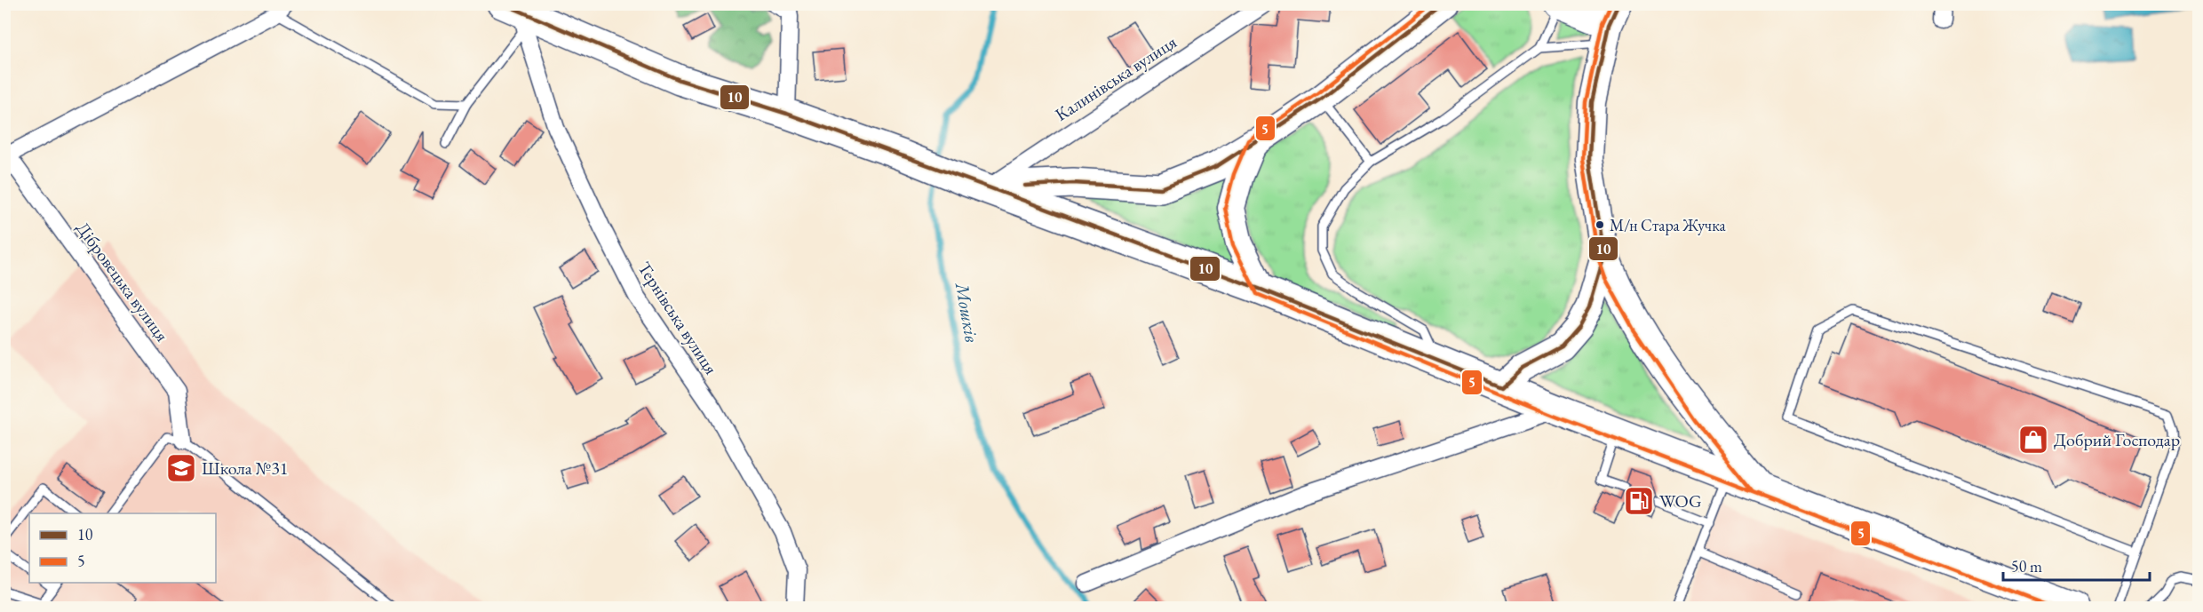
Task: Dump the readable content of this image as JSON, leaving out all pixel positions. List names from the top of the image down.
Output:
{
  "streets": {
    "street": ["Калинівська вулиця", "Дібровецька вулиця", "Тернівська вулиця"]
  },
  "water": ["Мошків"],
  "places": {
    "other": ["М/н Стара Жучка"],
    "shop": ["Добрий Господар"],
    "school or university": ["Школа №31"],
    "fuel station": ["WOG"]
  },
  "lines": ["transit line 10", "transit line 5"],
  "legend": ["10", "5"],
  "scale_bar": "50 m"
}
